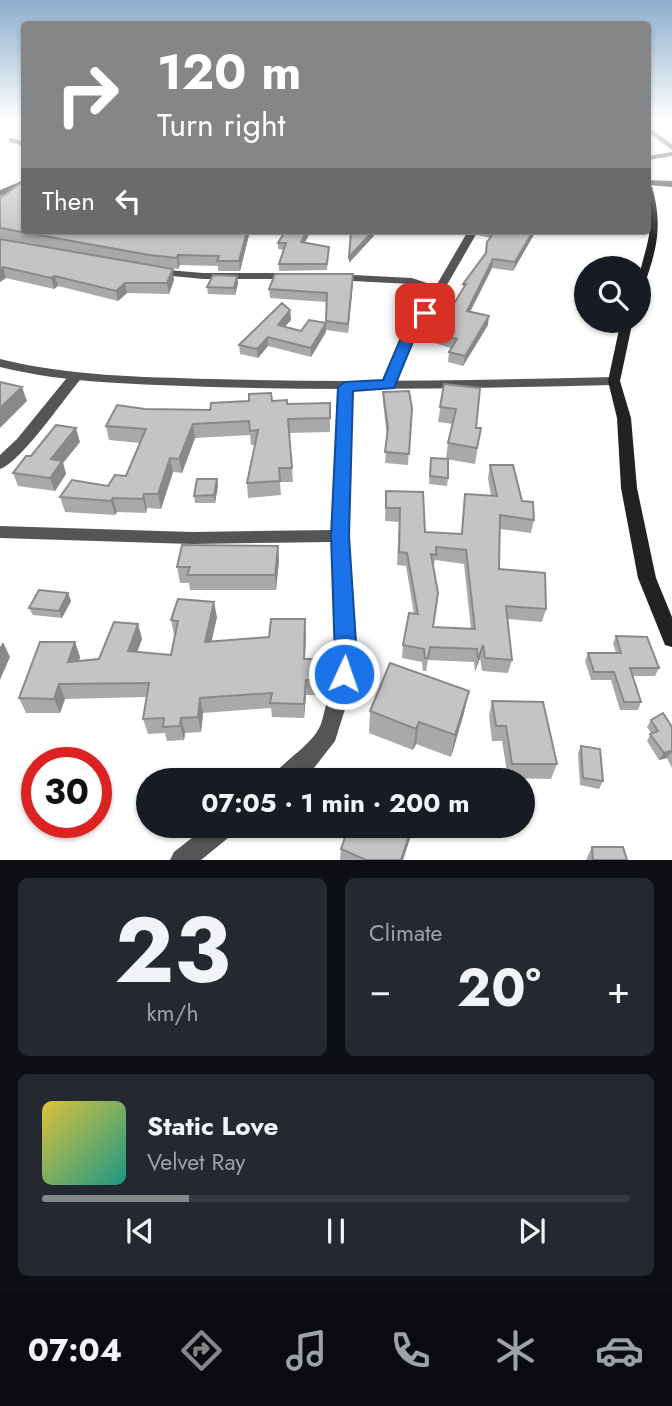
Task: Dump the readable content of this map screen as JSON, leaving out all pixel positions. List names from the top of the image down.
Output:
{
  "page": {
    "turn": ["120 m", "Turn right"],
    "then": "Then",
    "limit": "30",
    "trip": "07:05 · 1 min · 200 m",
    "tile": [
      ["23", "km/h"],
      "Climate"
    ],
    "heat": ["−", "20°", "+"],
    "song": ["Static Love", "Velvet Ray"],
    "tabs": "07:04"
  }
}
